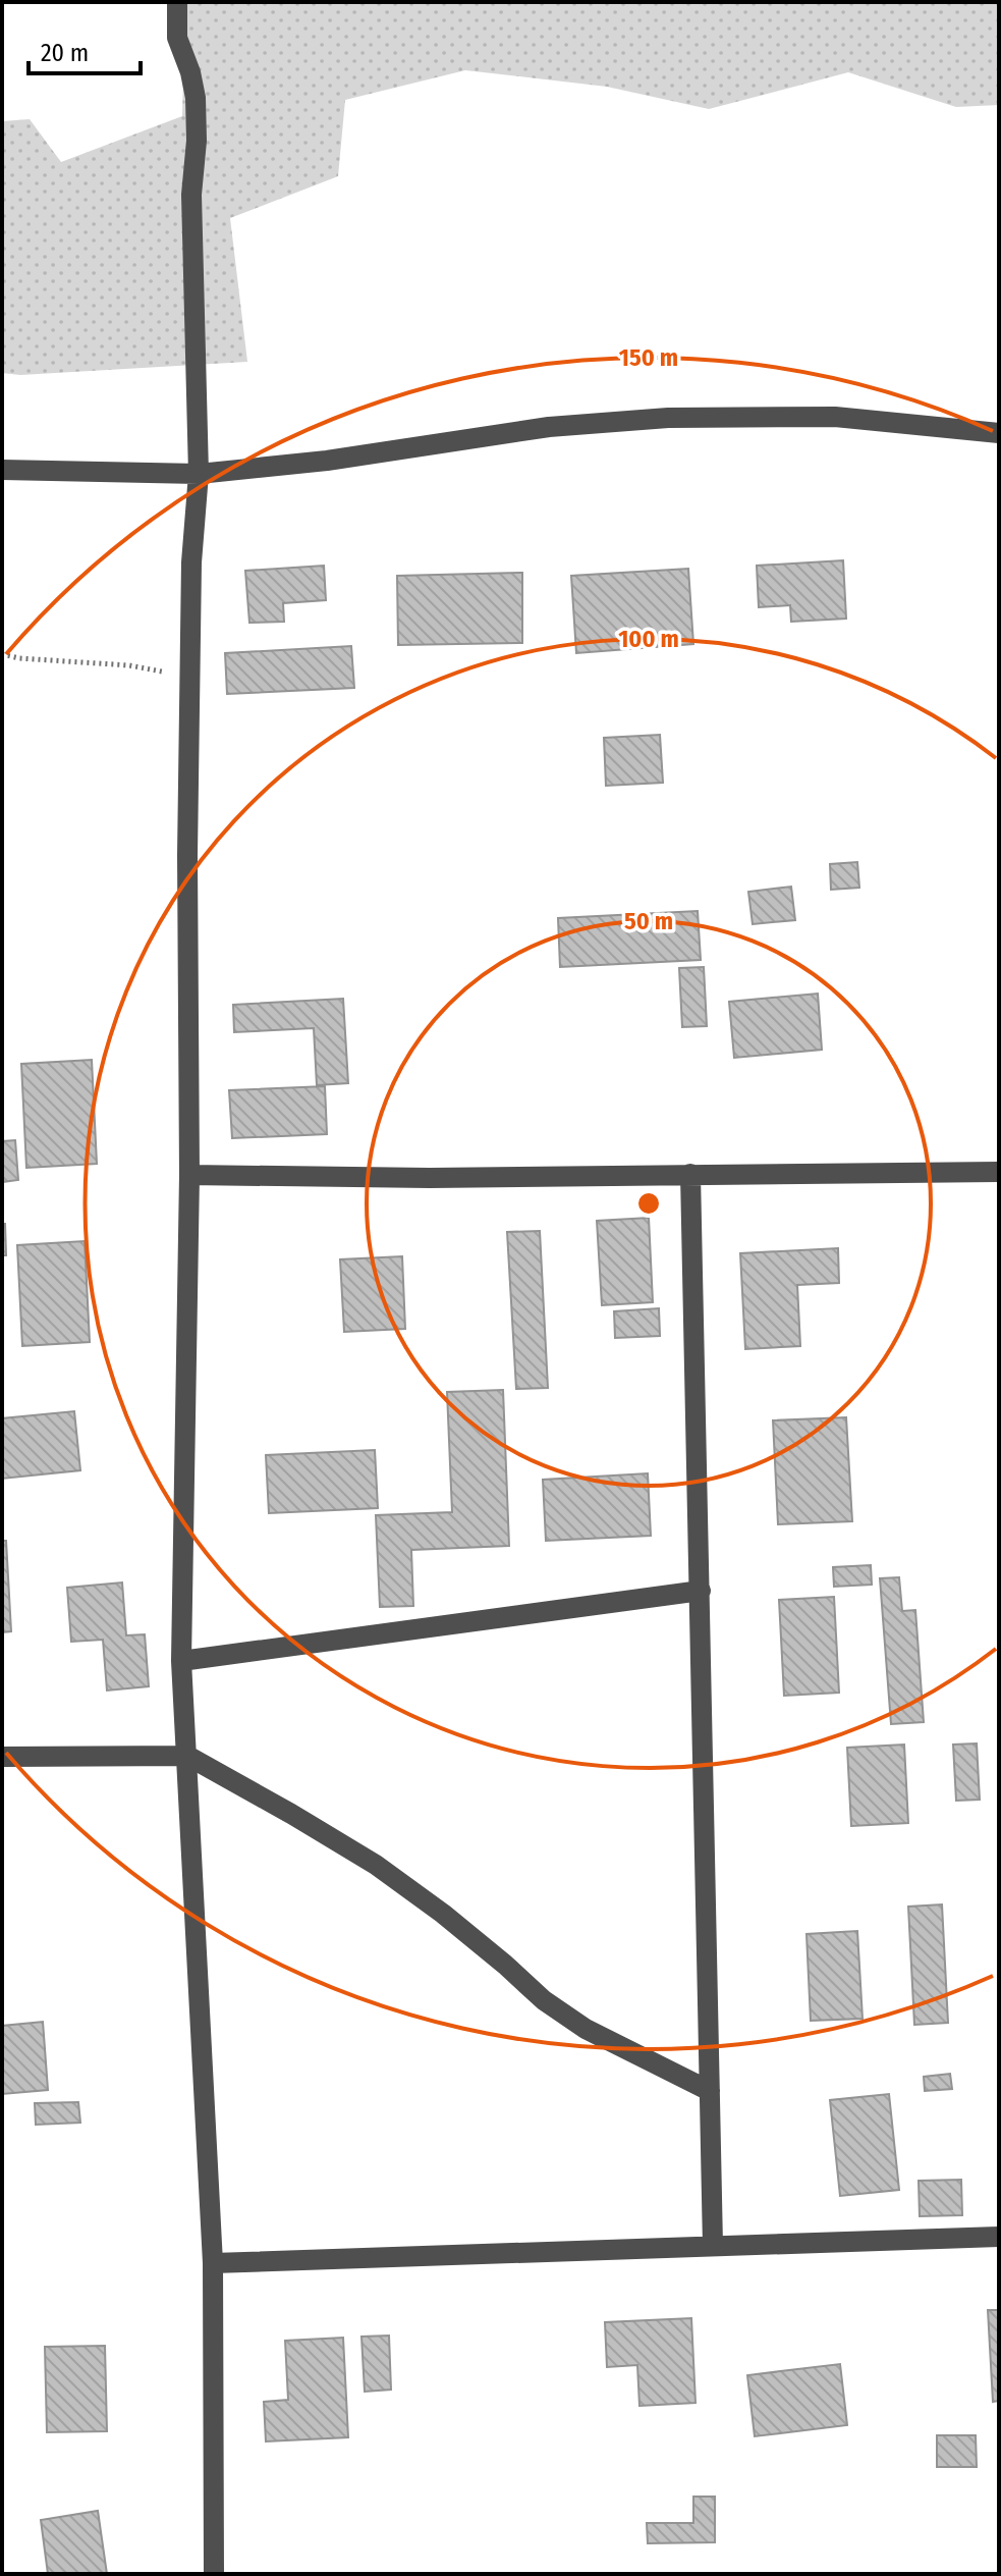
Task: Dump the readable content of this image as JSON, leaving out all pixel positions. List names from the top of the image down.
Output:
{
  "scale_bar": "20 m",
  "rings": ["150 m", "100 m", "50 m"]
}
